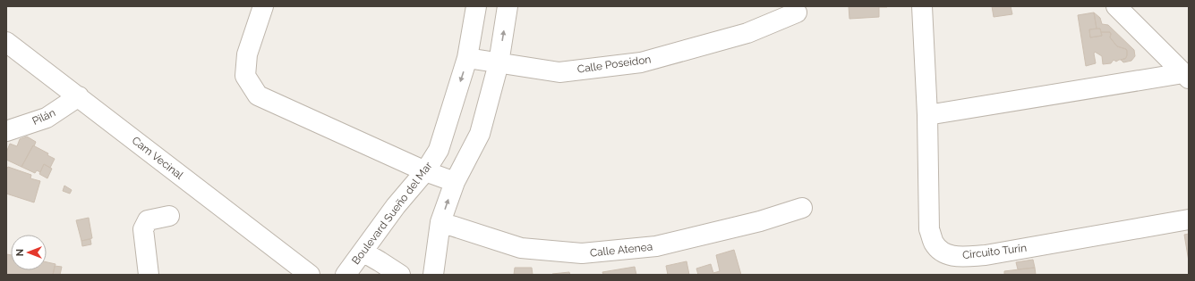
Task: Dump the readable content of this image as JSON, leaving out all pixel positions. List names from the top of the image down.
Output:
{
  "streets": {
    "street": [
      "Calle Poseidon",
      "Pilán",
      "Cam Vecinal",
      "Boulevard Sueño del Mar",
      "Calle Atenea",
      "Circuito Turin"
    ]
  },
  "crossings": [
    ["Calle Poseidon", "Boulevard Sueño del Mar"],
    ["Pilán", "Cam Vecinal"]
  ],
  "north": "left"
}
